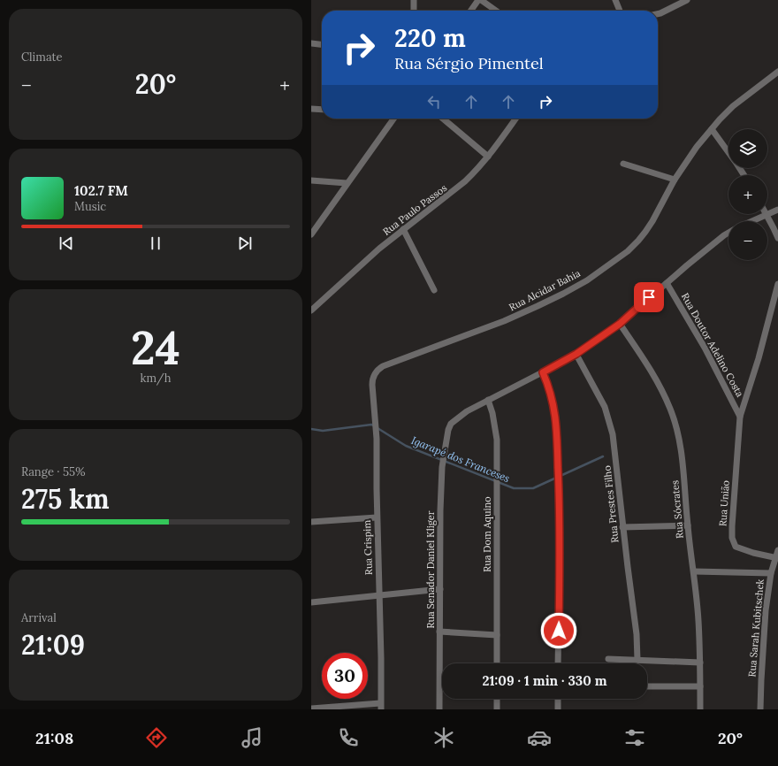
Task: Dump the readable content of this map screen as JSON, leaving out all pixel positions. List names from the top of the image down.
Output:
{
  "streets": {
    "street": [
      "Rua Paulo Passos",
      "Rua Alcidar Bahia",
      "Rua Doutor Adelino Costa",
      "Rua União",
      "Rua Prestes Filho",
      "Rua Sócrates",
      "Rua Dom Aquino",
      "Rua Crispim",
      "Rua Senador Daniel Kliger",
      "Rua Sarah Kubitschek"
    ]
  },
  "crossings": [
    ["Rua Alcidar Bahia", "Rua Crispim"],
    ["Rua Doutor Adelino Costa", "Rua União"],
    ["Rua União", "Rua Sarah Kubitschek"],
    ["Rua Dom Aquino", "Rua Senador Daniel Kliger"]
  ],
  "water": ["Igarapé dos Franceses"],
  "page": {
    "tile": [
      "Climate",
      ["24", "km/h"],
      ["Range · 55%", "275 km"],
      ["Arrival", "21:09"]
    ],
    "turn": ["220 m", "Rua Sérgio Pimentel"],
    "heat": ["−", "20°", "+"],
    "map_buttons": ["+", "−"],
    "song": ["102.7 FM", "Music"],
    "limit": "30",
    "trip": "21:09 · 1 min · 330 m",
    "tabs": ["21:08", "20°"]
  }
}
